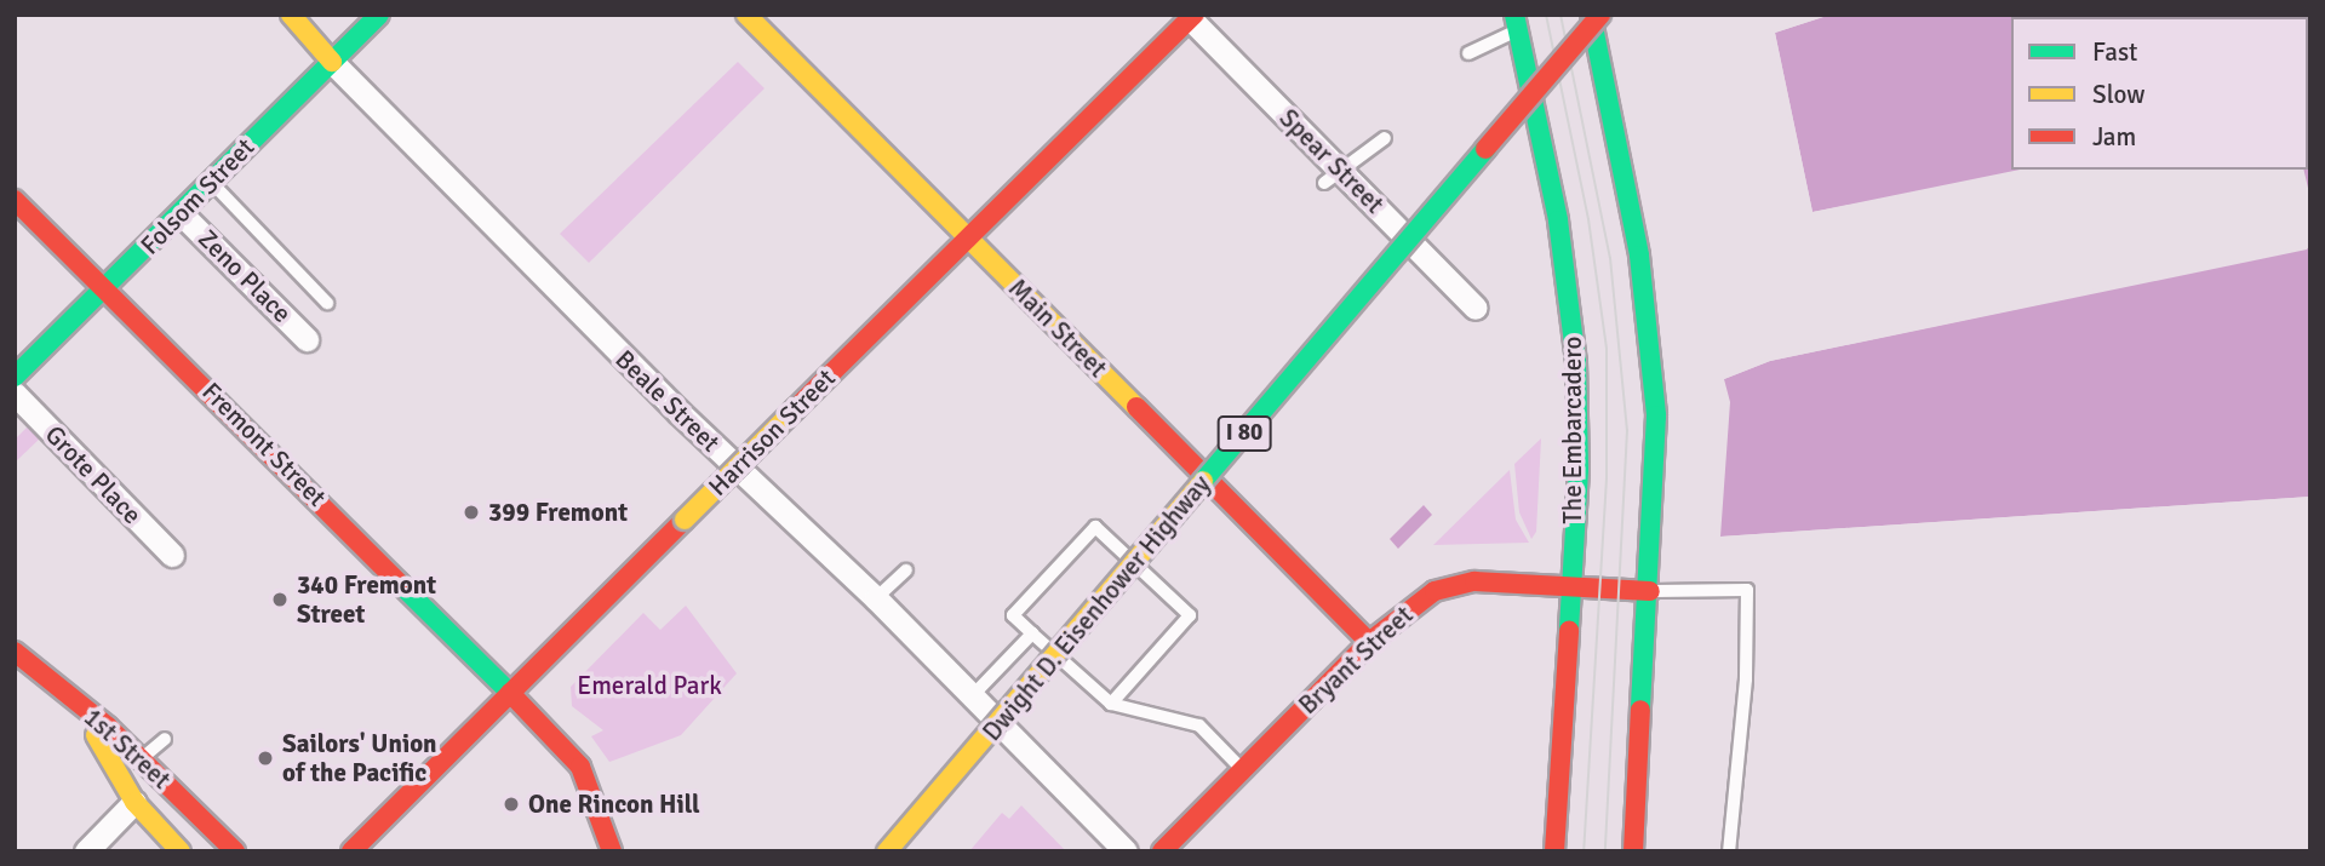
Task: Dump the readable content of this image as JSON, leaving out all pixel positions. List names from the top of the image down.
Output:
{
  "streets": {
    "main road": [
      "Folsom Street",
      "Main Street",
      "Beale Street",
      "The Embarcadero",
      "Harrison Street",
      "I 80",
      "Fremont Street",
      "Dwight D. Eisenhower Highway",
      "Bryant Street",
      "1st Street"
    ],
    "street": ["Spear Street", "Zeno Place", "Grote Place"]
  },
  "crossings": [
    ["Spear Street", "Harrison Street"],
    ["Folsom Street", "Zeno Place"],
    ["Folsom Street", "Beale Street"],
    ["Folsom Street", "Fremont Street"],
    ["Main Street", "Harrison Street"],
    ["Main Street", "Bryant Street"],
    ["The Embarcadero", "Bryant Street"],
    ["Harrison Street", "Fremont Street"]
  ],
  "parks": ["Emerald Park"],
  "places": [
    "399 Fremont",
    "340 Fremont Street",
    "Sailors' Union of the Pacific",
    "One Rincon Hill"
  ],
  "legend": ["Fast", "Slow", "Jam"]
}
